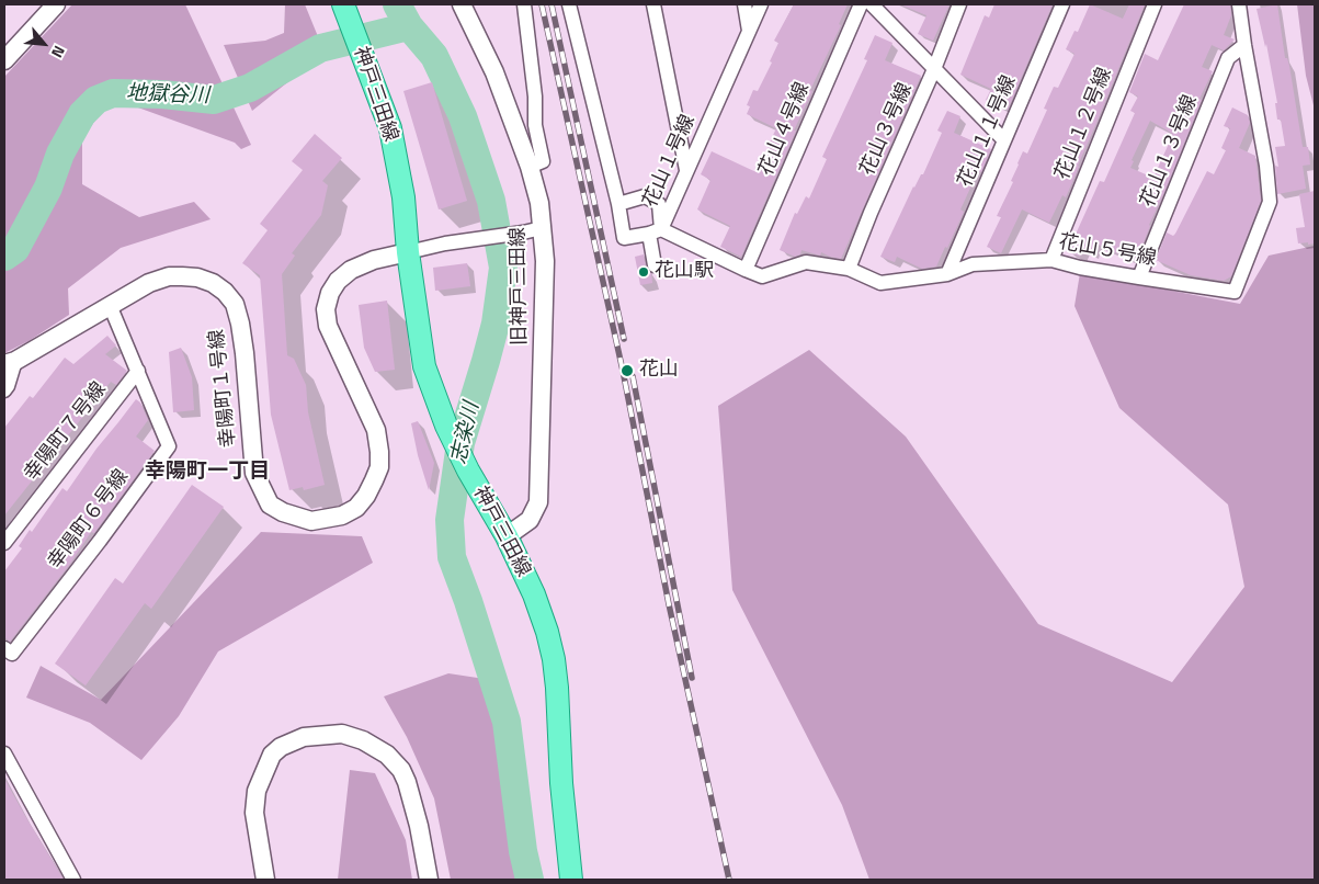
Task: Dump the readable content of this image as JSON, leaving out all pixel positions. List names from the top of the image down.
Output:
{
  "streets": {
    "main road": ["神戸三田線"],
    "street": [
      "花山１２号線",
      "花山４号線",
      "花山３号線",
      "花山１１号線",
      "花山１３号線",
      "花山１号線",
      "花山５号線",
      "旧神戸三田線",
      "幸陽町１号線",
      "幸陽町７号線",
      "幸陽町６号線"
    ]
  },
  "crossings": [
    ["神戸三田線", "旧神戸三田線"],
    ["神戸三田線", "幸陽町１号線"],
    ["花山１２号線", "花山５号線"],
    ["花山４号線", "花山５号線"],
    ["花山３号線", "花山５号線"],
    ["花山１１号線", "花山５号線"],
    ["花山１３号線", "花山５号線"],
    ["花山１号線", "花山５号線"],
    ["旧神戸三田線", "幸陽町１号線"],
    ["幸陽町１号線", "幸陽町６号線"],
    ["幸陽町７号線", "幸陽町６号線"]
  ],
  "districts": ["幸陽町一丁目"],
  "water": ["地獄谷川", "志染川"],
  "places": ["花山駅", "花山"],
  "north": "bottom right"
}
